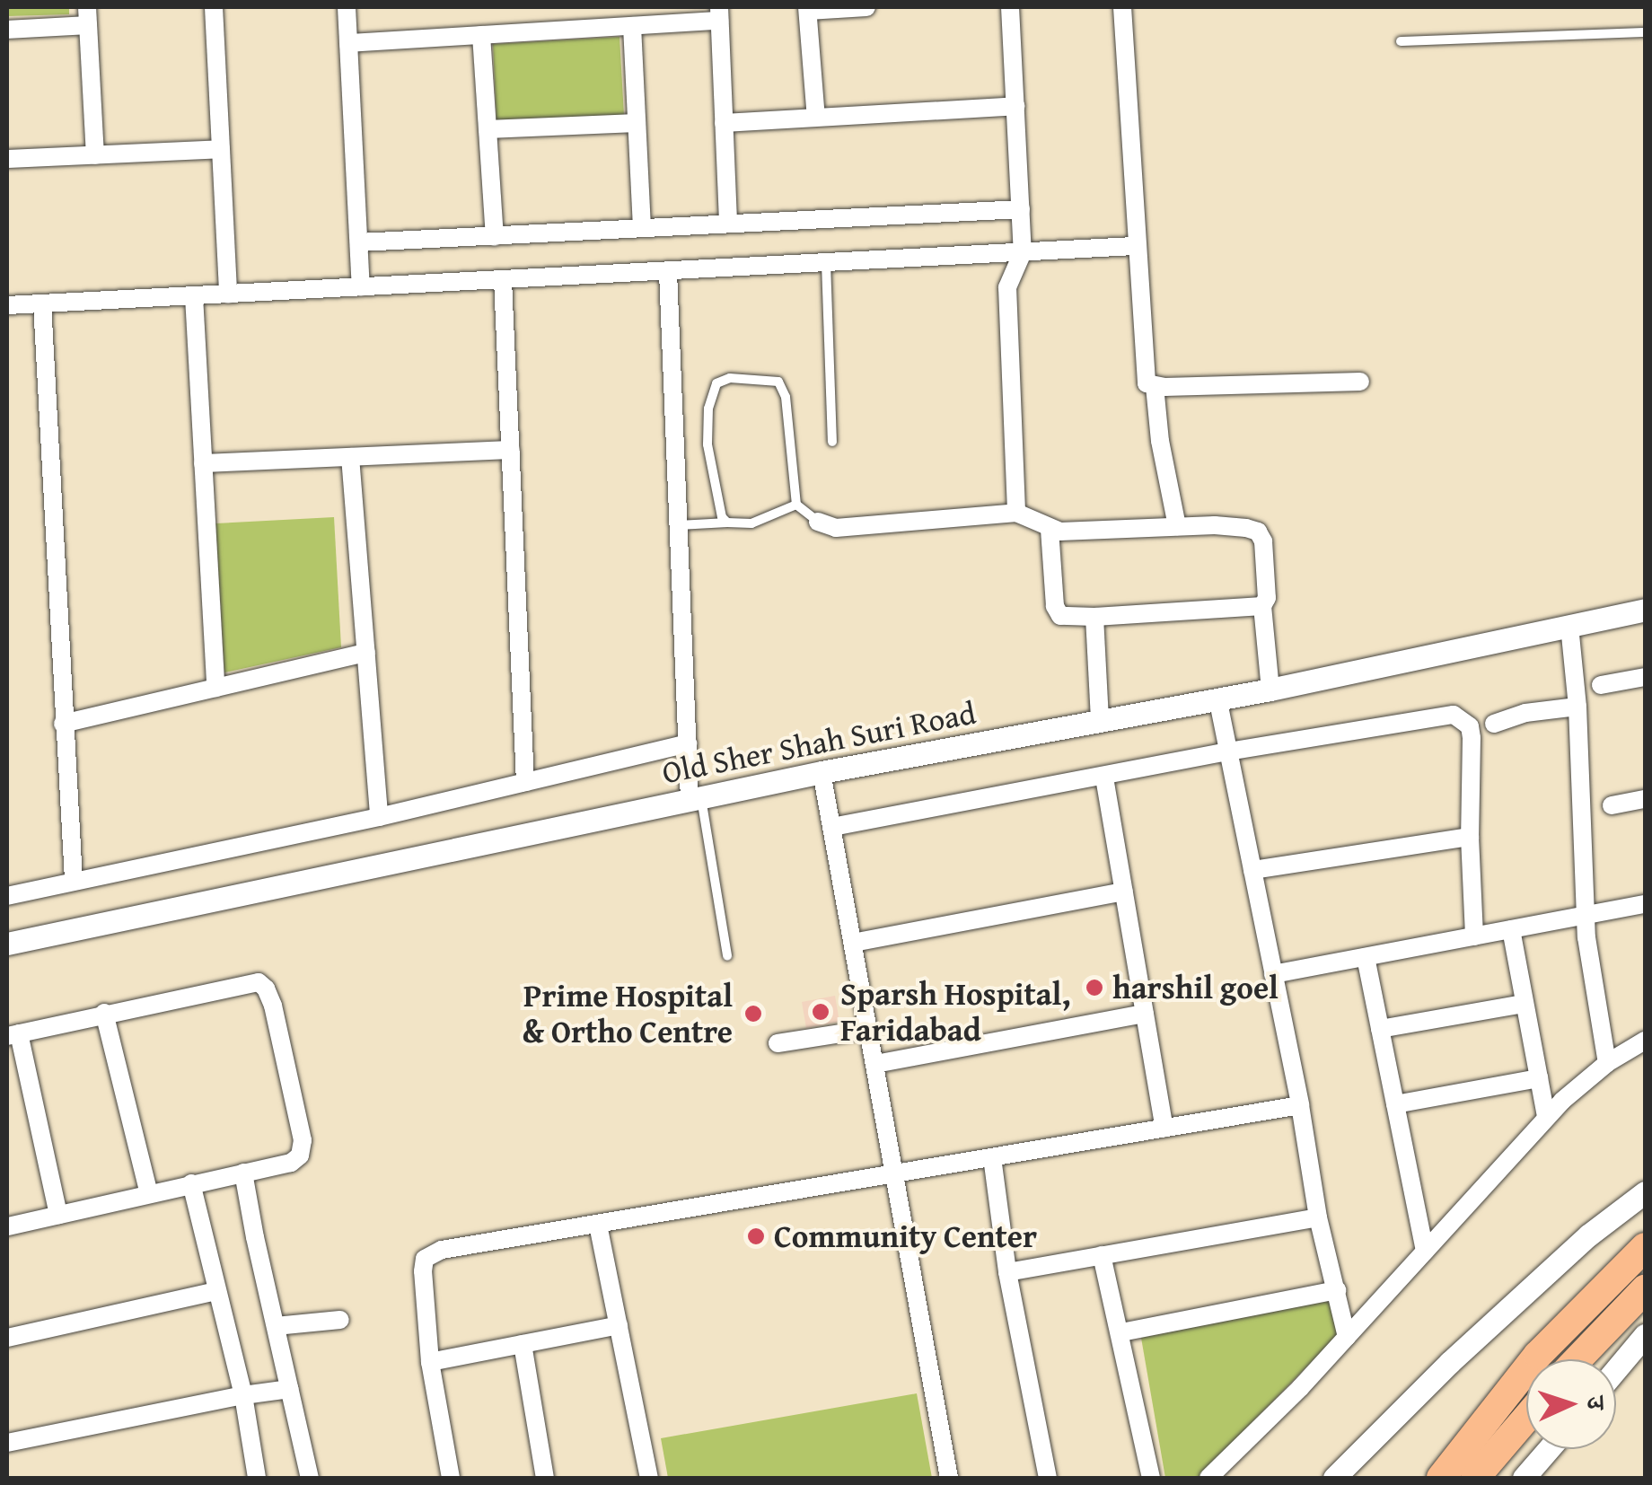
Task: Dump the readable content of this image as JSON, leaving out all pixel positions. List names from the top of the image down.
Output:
{
  "streets": {
    "street": ["Old Sher Shah Suri Road"]
  },
  "places": [
    "harshil goel",
    "Sparsh Hospital, Faridabad",
    "Prime Hospital & Ortho Centre",
    "Community Center"
  ],
  "north": "right"
}
